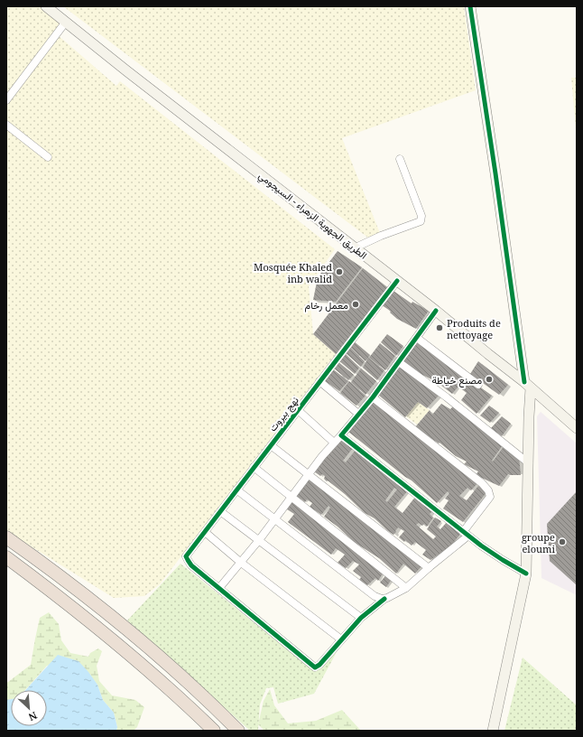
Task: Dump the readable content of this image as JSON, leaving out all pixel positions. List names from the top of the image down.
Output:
{
  "streets": {
    "main road": ["الطريق الجهوية الزهراء - السيجومي"],
    "street": ["نهج بيروت"]
  },
  "crossings": [
    ["الطريق الجهوية الزهراء - السيجومي", "نهج بيروت"]
  ],
  "places": [
    "Mosquée Khaled inb walid",
    "معمل رخام",
    "Produits de nettoyage",
    "مصنع خياطة",
    "groupe eloumi"
  ],
  "north": "bottom right"
}
